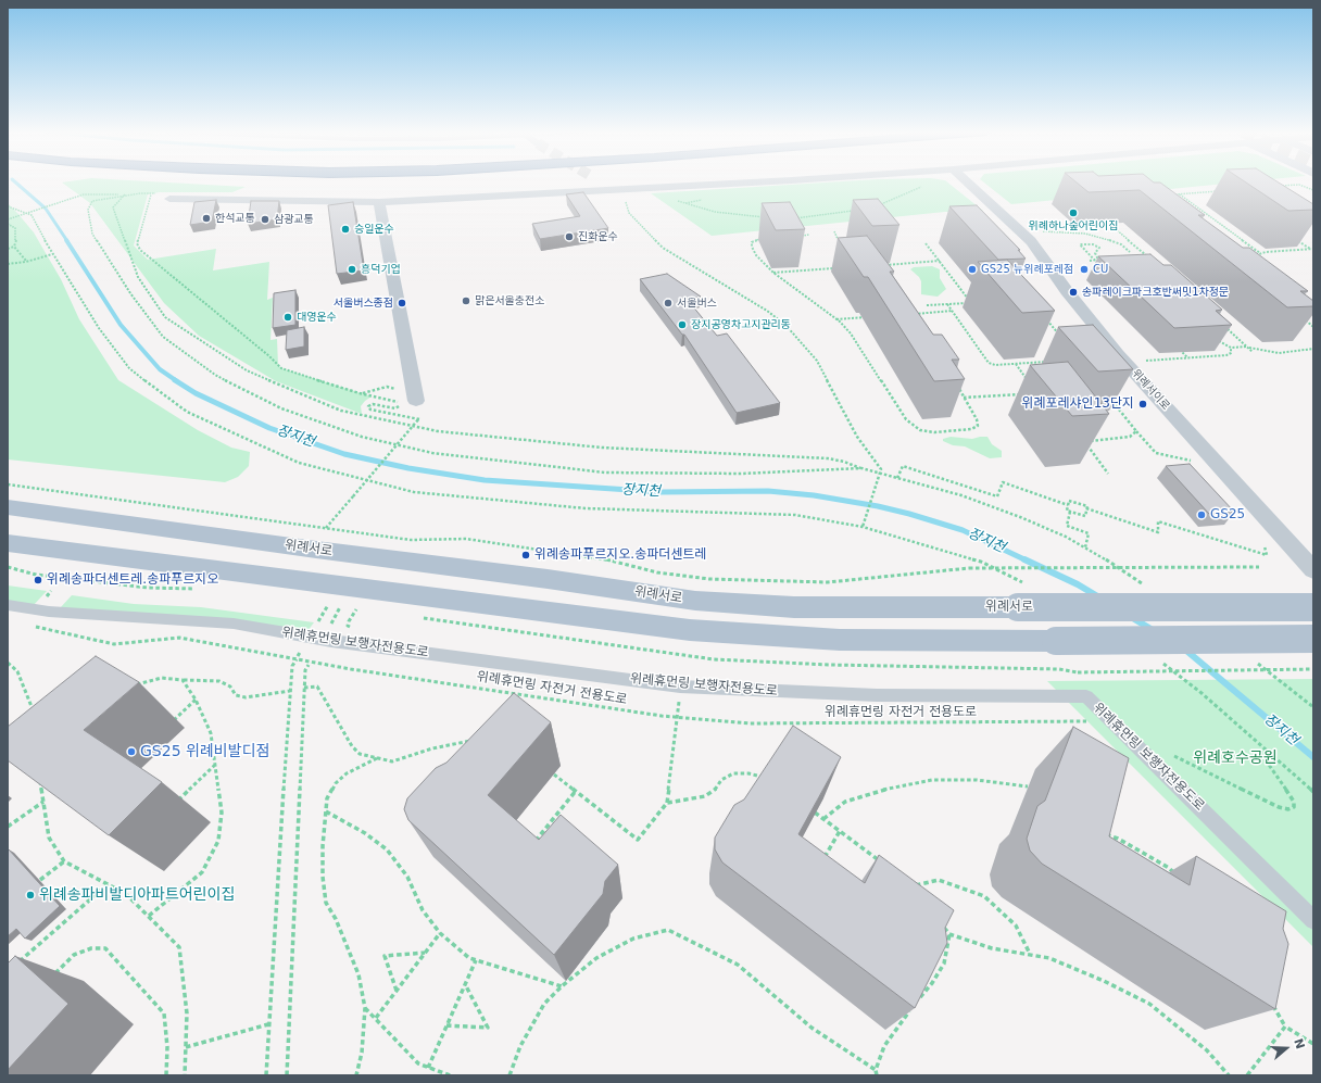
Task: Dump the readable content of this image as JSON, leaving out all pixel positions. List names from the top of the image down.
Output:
{
  "streets": {
    "main road": ["위례서로"],
    "street": ["위례서이로", "위례휴먼링 보행자전용도로"],
    "path": ["위례휴먼링 자전거 전용도로"]
  },
  "water": ["장지천"],
  "parks": ["위례호수공원"],
  "places": [
    "위례하나숲어린이집",
    "한석교통",
    "삼광교통",
    "승일운수",
    "진화운수",
    "흥덕기업",
    "GS25 뉴위례포레점",
    "CU",
    "송파레이크파크호반써밋1차정문",
    "맑은서울충전소",
    "서울버스종점",
    "서울버스",
    "대영운수",
    "장지공영차고지관리동",
    "위례포레샤인13단지",
    "GS25",
    "위례송파푸르지오.송파더센트레",
    "위례송파더센트레.송파푸르지오",
    "GS25 위례비발디점",
    "위례송파비발디아파트어린이집"
  ],
  "north": "right"
}
